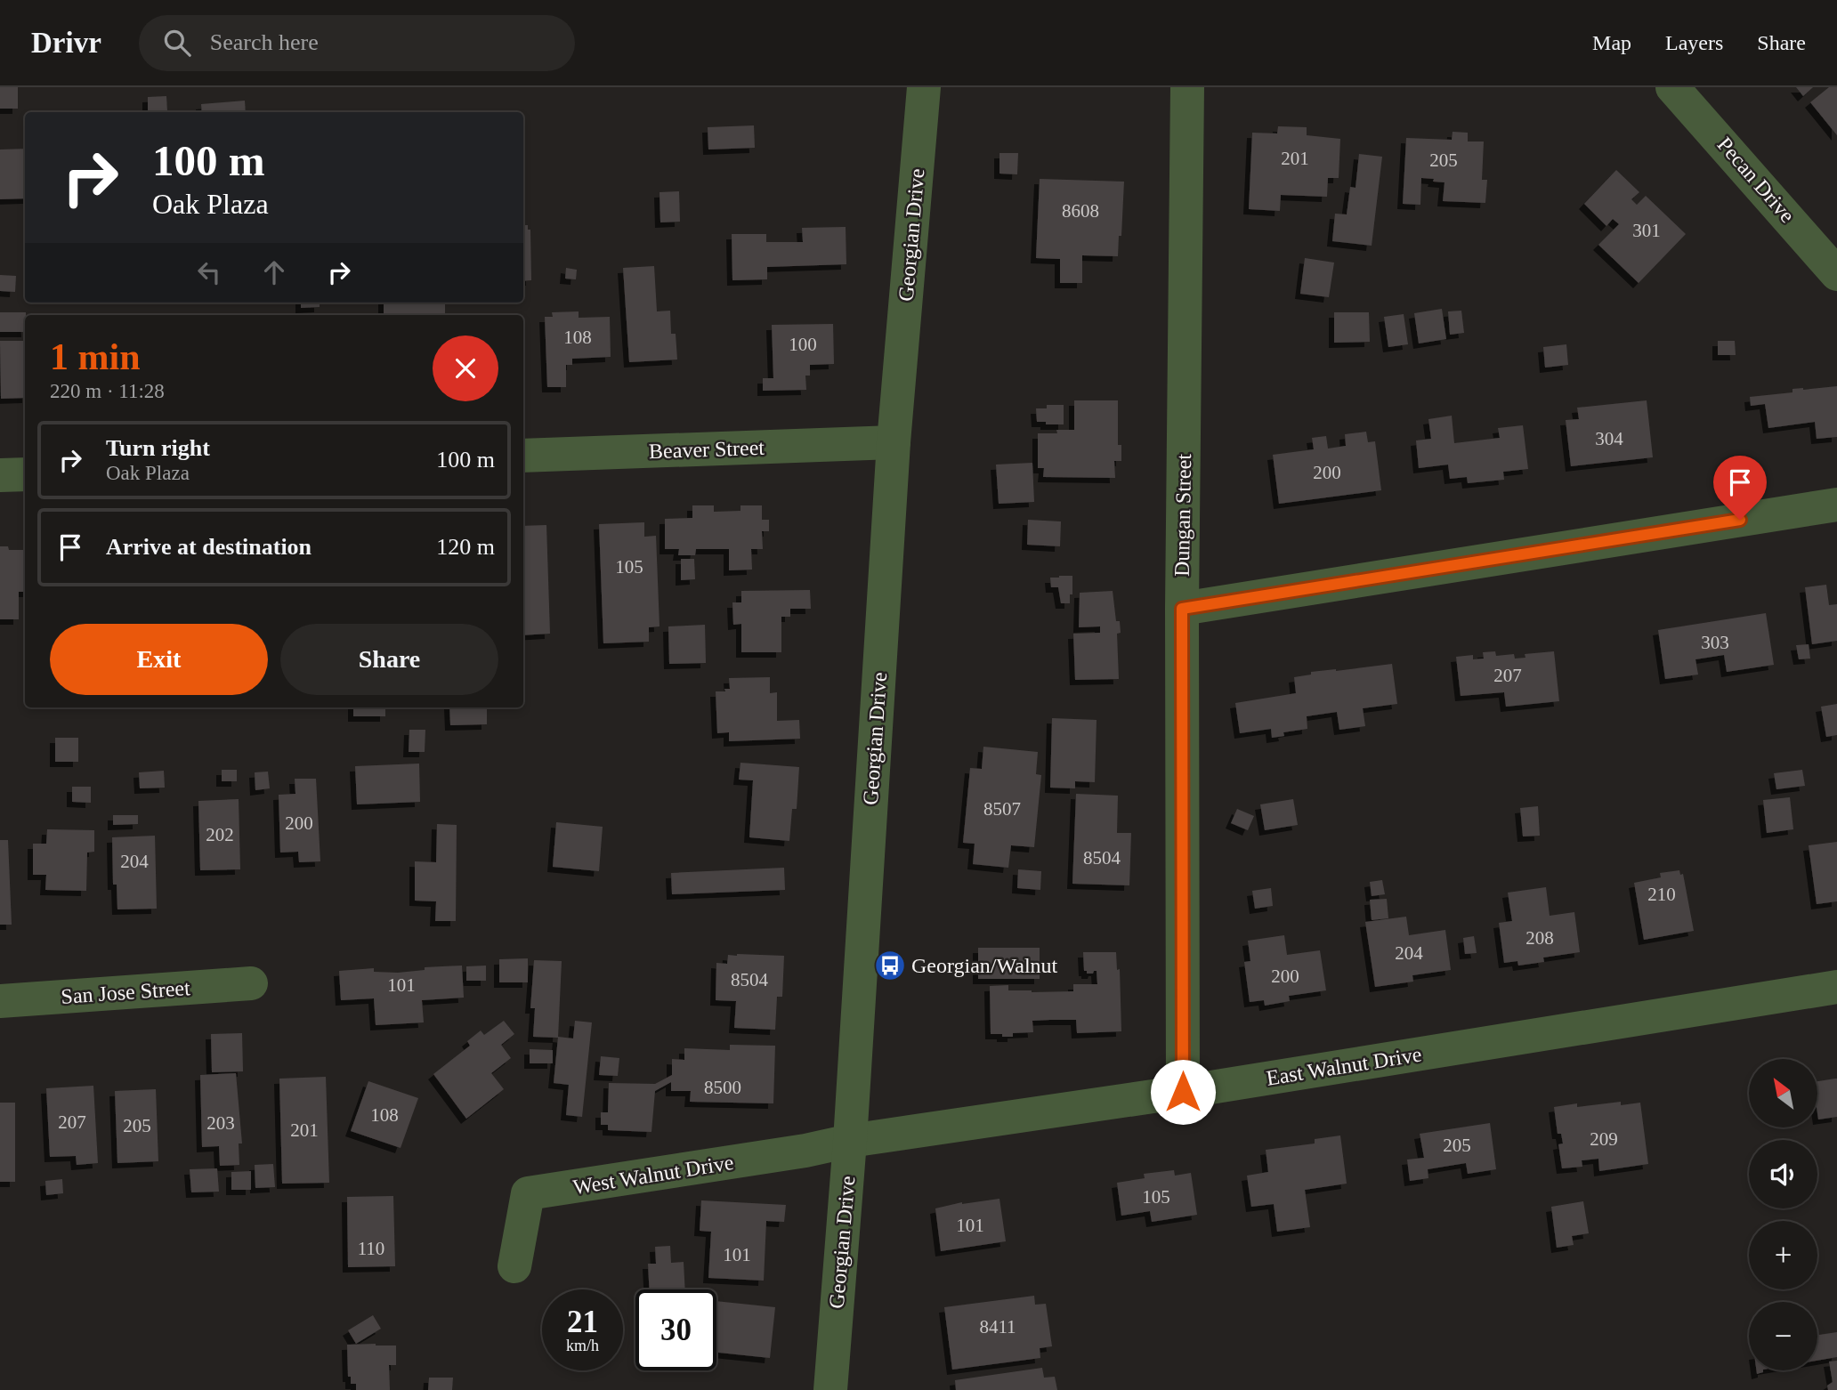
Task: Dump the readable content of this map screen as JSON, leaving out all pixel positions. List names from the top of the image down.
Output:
{
  "streets": {
    "street": [
      "Pecan Drive",
      "Georgian Drive",
      "Beaver Street",
      "Dungan Street",
      "San Jose Street",
      "East Walnut Drive",
      "West Walnut Drive"
    ]
  },
  "crossings": [
    ["Georgian Drive", "Beaver Street"],
    ["Georgian Drive", "East Walnut Drive"],
    ["Georgian Drive", "West Walnut Drive"],
    ["Dungan Street", "East Walnut Drive"],
    ["East Walnut Drive", "West Walnut Drive"]
  ],
  "places": {
    "bus stop": ["Georgian/Walnut"]
  },
  "house_numbers": [
    "201",
    "205",
    "8608",
    "301",
    "108",
    "100",
    "304",
    "200",
    "105",
    "303",
    "207",
    "8507",
    "200",
    "202",
    "8504",
    "204",
    "210",
    "208",
    "204",
    "200",
    "8504",
    "101",
    "8500",
    "108",
    "207",
    "203",
    "205",
    "201",
    "209",
    "205",
    "105",
    "101",
    "110",
    "101",
    "8411"
  ],
  "north": "top left",
  "page": {
    "header": "Drivr",
    "search": "Search here",
    "nav": ["Map", "Layers", "Share"],
    "turn": ["100 m", "Oak Plaza"],
    "heading": ["1 min", "220 m · 11:28"],
    "list": [
      {
        "name": "Turn right",
        "note": "Oak Plaza",
        "value": "100 m"
      },
      {
        "name": "Arrive at destination",
        "value": "120 m"
      }
    ],
    "buttons": ["Exit", "Share"],
    "map_buttons": ["+", "−"],
    "speed": "21 km/h",
    "limit": "30"
  }
}
